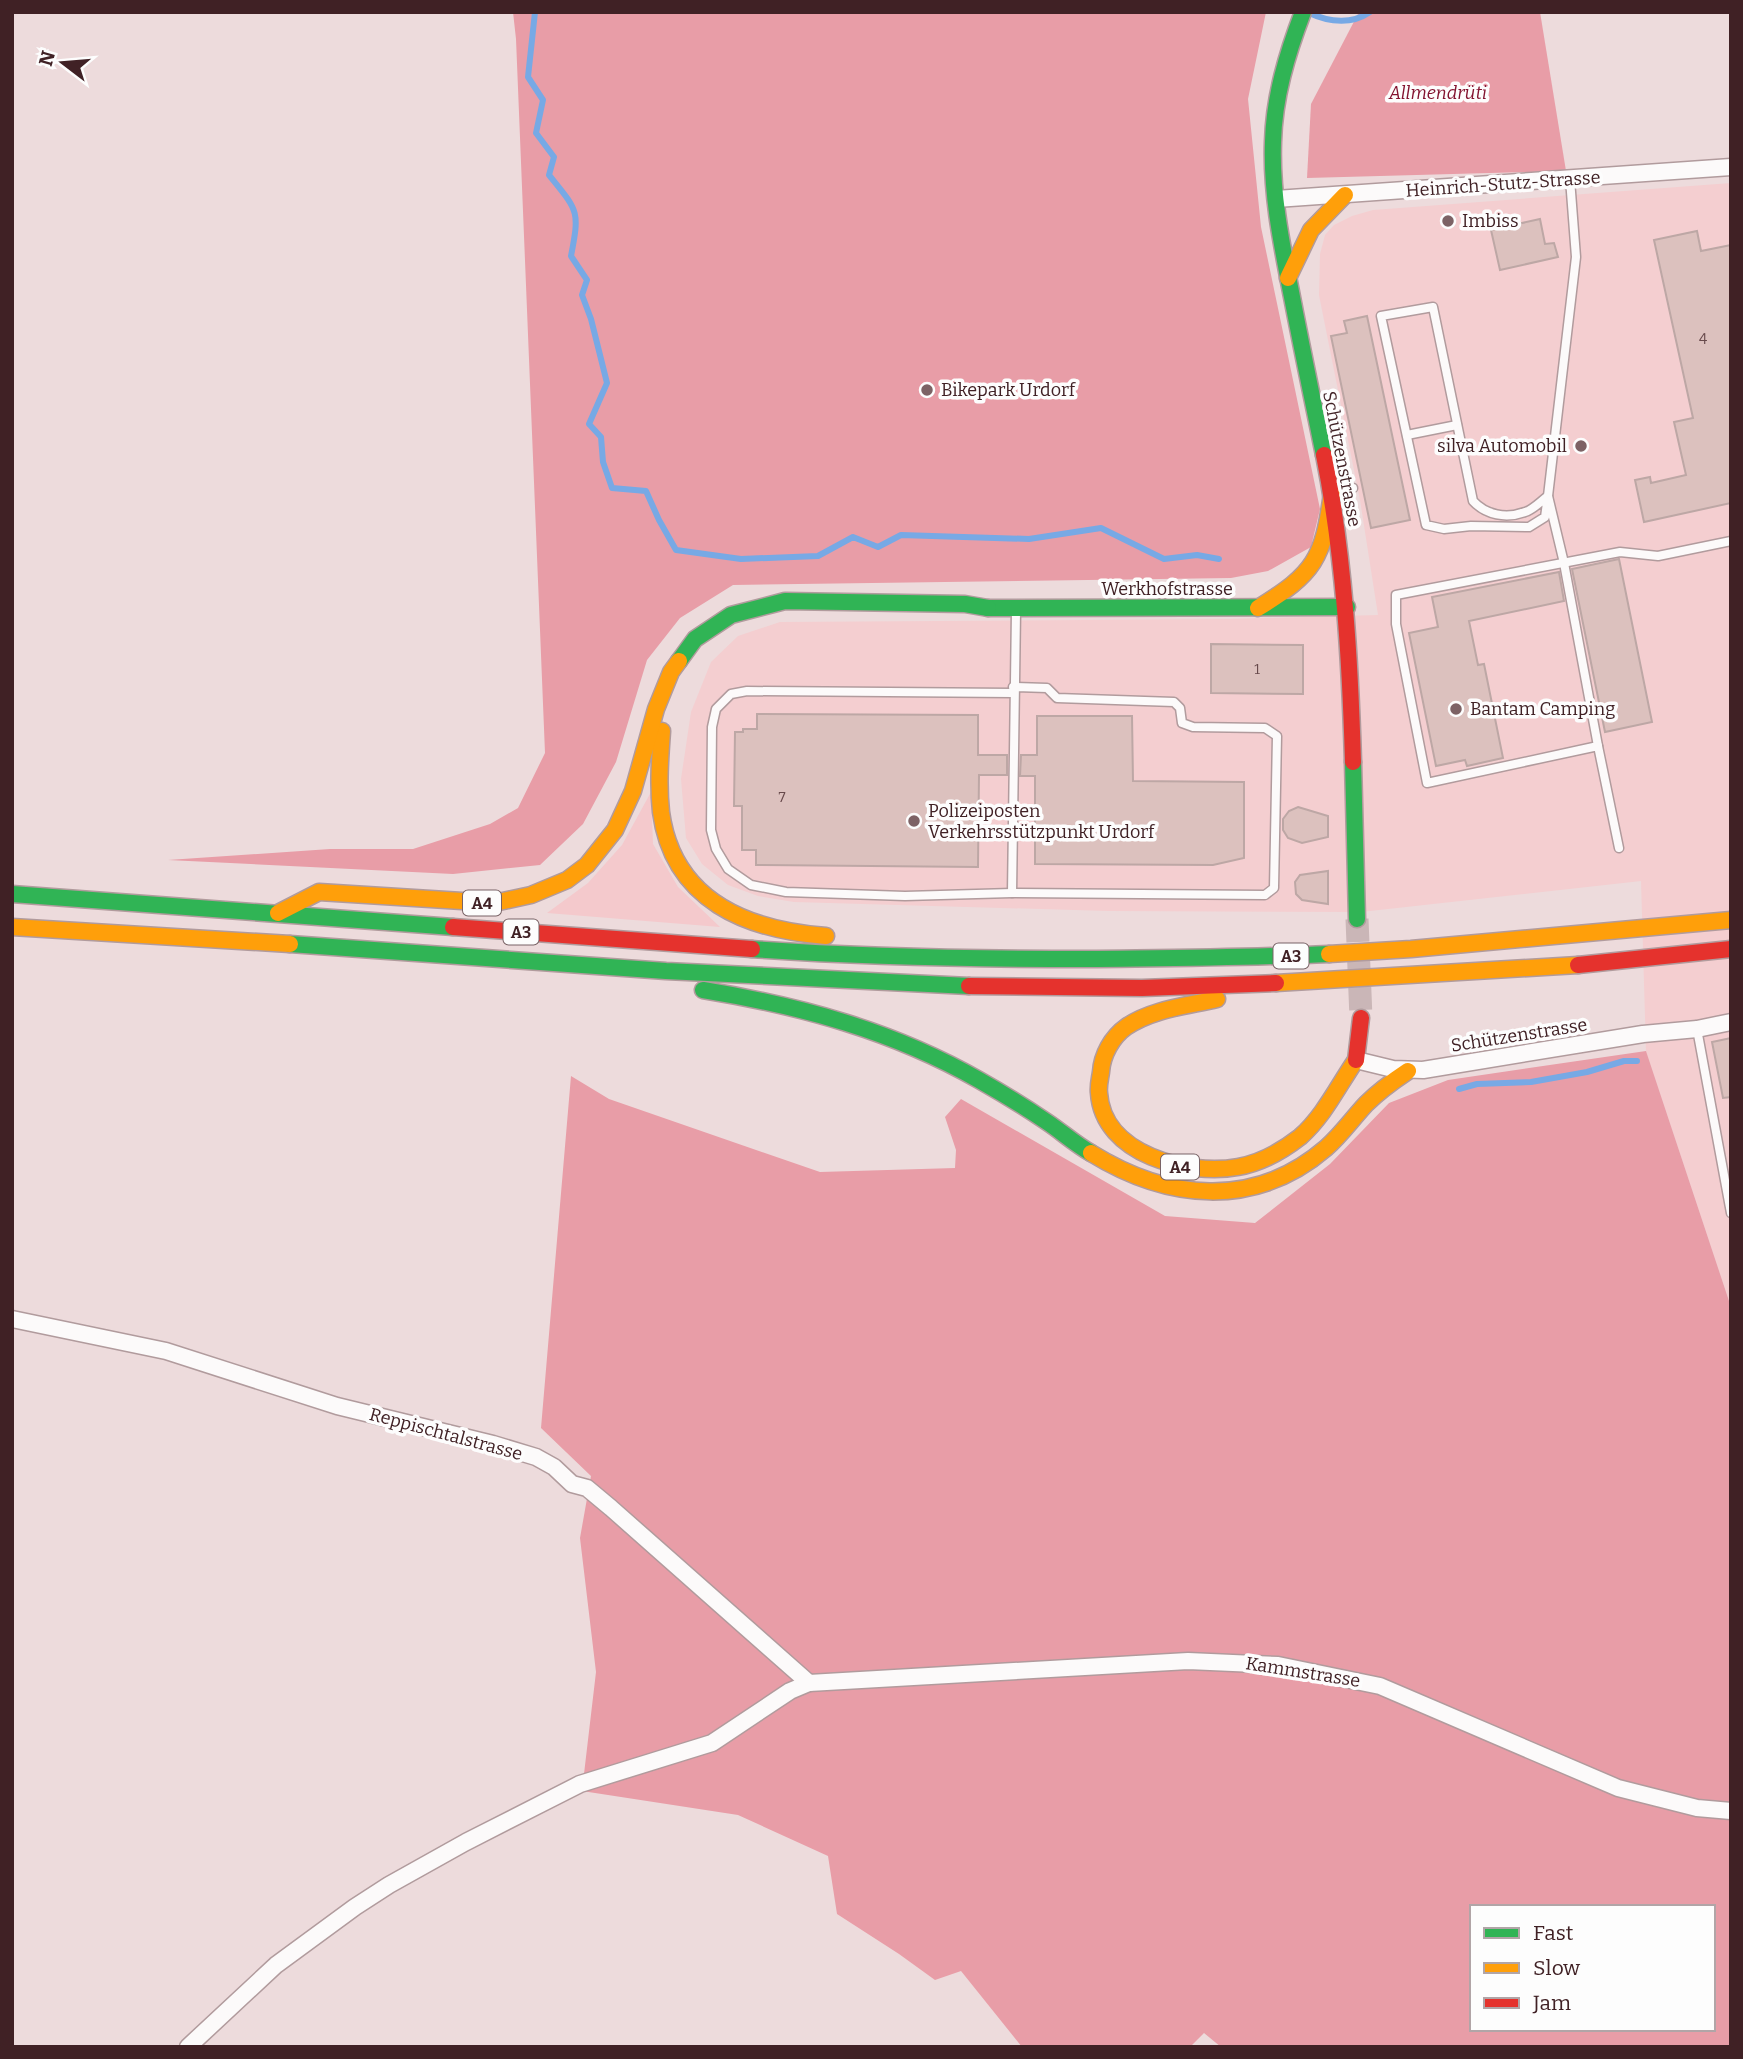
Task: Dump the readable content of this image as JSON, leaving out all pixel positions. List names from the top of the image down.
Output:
{
  "streets": {
    "main road": [
      "Schützenstrasse",
      "Werkhofstrasse",
      "A4",
      "A3"
    ],
    "street": ["Heinrich-Stutz-Strasse", "Reppischtalstrasse", "Kammstrasse"]
  },
  "crossings": [
    ["Heinrich-Stutz-Strasse", "Schützenstrasse"],
    ["Schützenstrasse", "Werkhofstrasse"],
    ["Schützenstrasse", "A4"],
    ["Werkhofstrasse", "A4"],
    ["A4", "A3"],
    ["Reppischtalstrasse", "Kammstrasse"]
  ],
  "parks": ["Allmendrüti"],
  "places": [
    "Imbiss",
    "Bikepark Urdorf",
    "silva Automobil",
    "Bantam Camping",
    "Polizeiposten Verkehrsstützpunkt Urdorf"
  ],
  "house_numbers": ["4", "1", "7"],
  "legend": ["Fast", "Slow", "Jam"],
  "north": "left"
}
